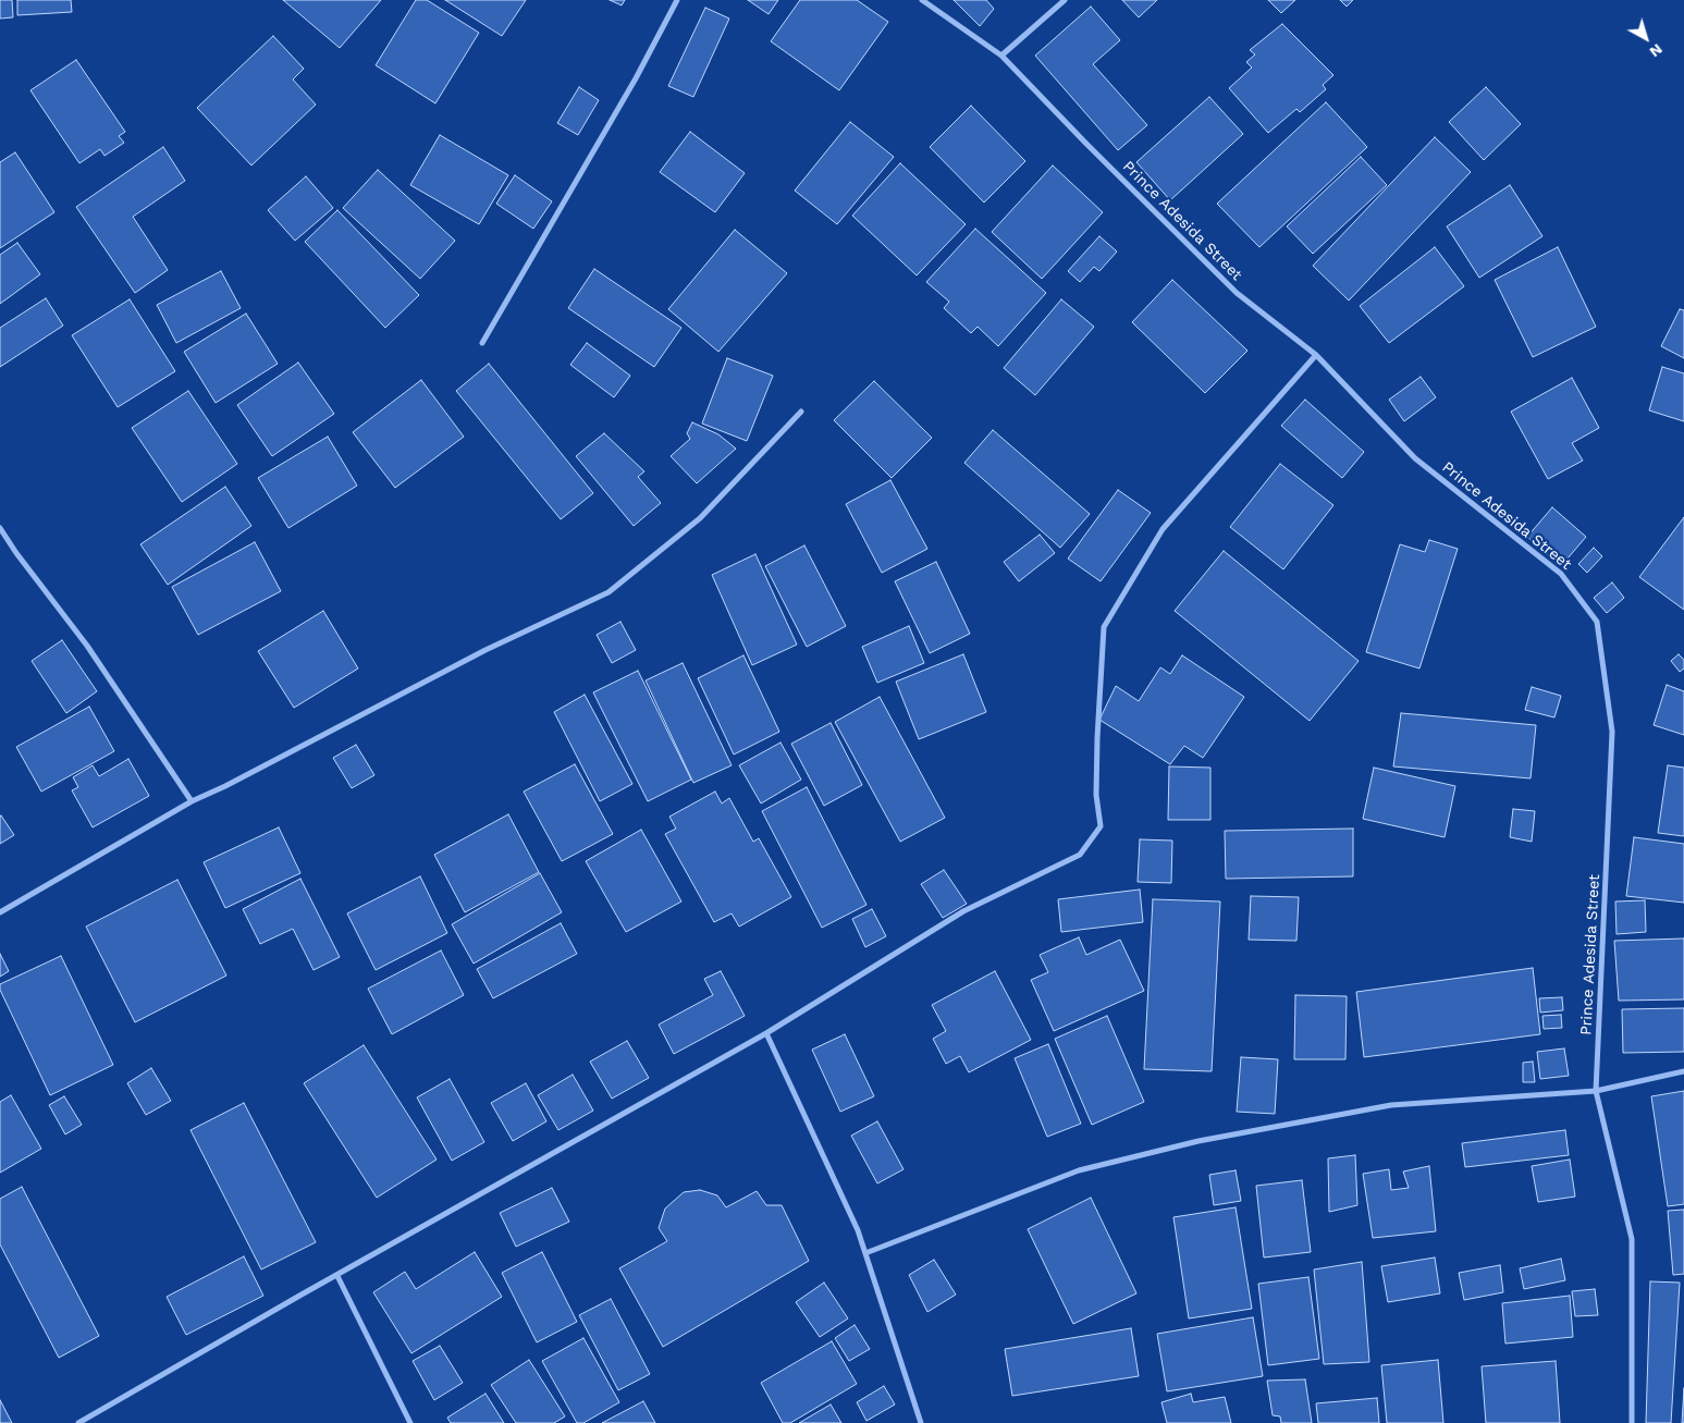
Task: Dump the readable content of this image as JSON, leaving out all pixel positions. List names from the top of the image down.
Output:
{
  "streets": {
    "street": ["Prince Adesida Street"]
  },
  "north": "bottom right"
}
